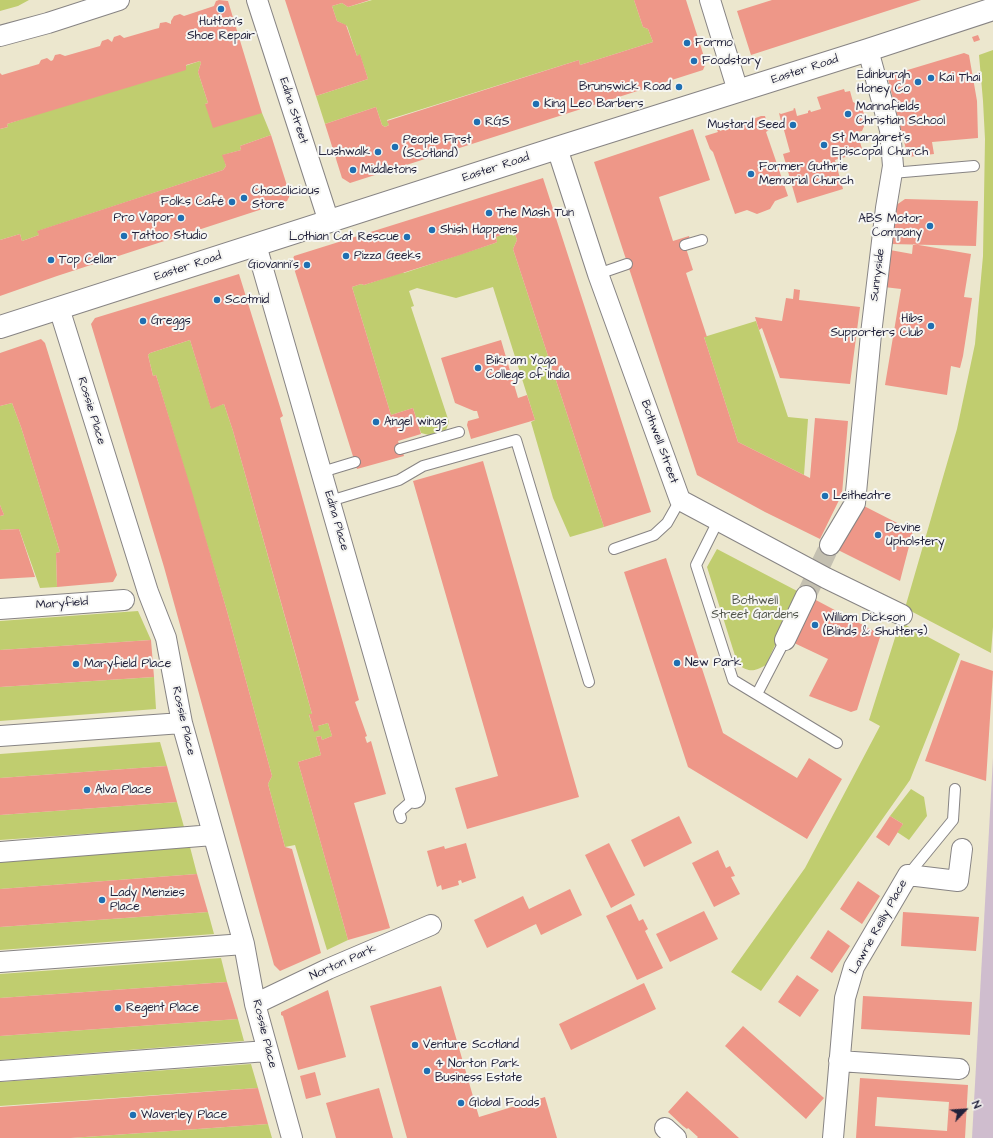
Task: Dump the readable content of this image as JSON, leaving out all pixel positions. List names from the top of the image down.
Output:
{
  "streets": {
    "street": [
      "Easter Road",
      "Edina Street",
      "Sunnyside",
      "Rossie Place",
      "Bothwell Street",
      "Edina Place",
      "Maryfield",
      "Lawrie Reilly Place",
      "Norton Park"
    ]
  },
  "crossings": [
    ["Easter Road", "Edina Street"],
    ["Easter Road", "Sunnyside"],
    ["Easter Road", "Rossie Place"],
    ["Easter Road", "Bothwell Street"],
    ["Easter Road", "Edina Place"],
    ["Rossie Place", "Norton Park"]
  ],
  "parks": ["Bothwell Street Gardens"],
  "places": [
    "Hutton's Shoe Repair",
    "Formo",
    "Foodstory",
    "Kai Thai",
    "Edinburgh Honey Co",
    "Brunswick Road",
    "King Leo Barbers",
    "Mannafields Christian School",
    "RGS",
    "Mustard Seed",
    "St Margaret's Episcopal Church",
    "People First (Scotland)",
    "Lushwalk",
    "Middletons",
    "Former Guthrie Memorial Church",
    "Chocolicious Store",
    "Folks Café",
    "The Mash Tun",
    "Pro Vapor",
    "ABS Motor Company",
    "Shish Happens",
    "Tattoo Studio",
    "Lothian Cat Rescue",
    "Pizza Geeks",
    "Top Cellar",
    "Giovanni's",
    "Scotmid",
    "Greggs",
    "Hibs Supporters Club",
    "Bikram Yoga College of India",
    "Angel wings",
    "Leitheatre",
    "Devine Upholstery",
    "William Dickson (Blinds & Shutters)",
    "New Park",
    "Maryfield Place",
    "Alva Place",
    "Lady Menzies Place",
    "Regent Place",
    "Venture Scotland",
    "4 Norton Park Business Estate",
    "Global Foods",
    "Waverley Place"
  ],
  "north": "top right"
}
